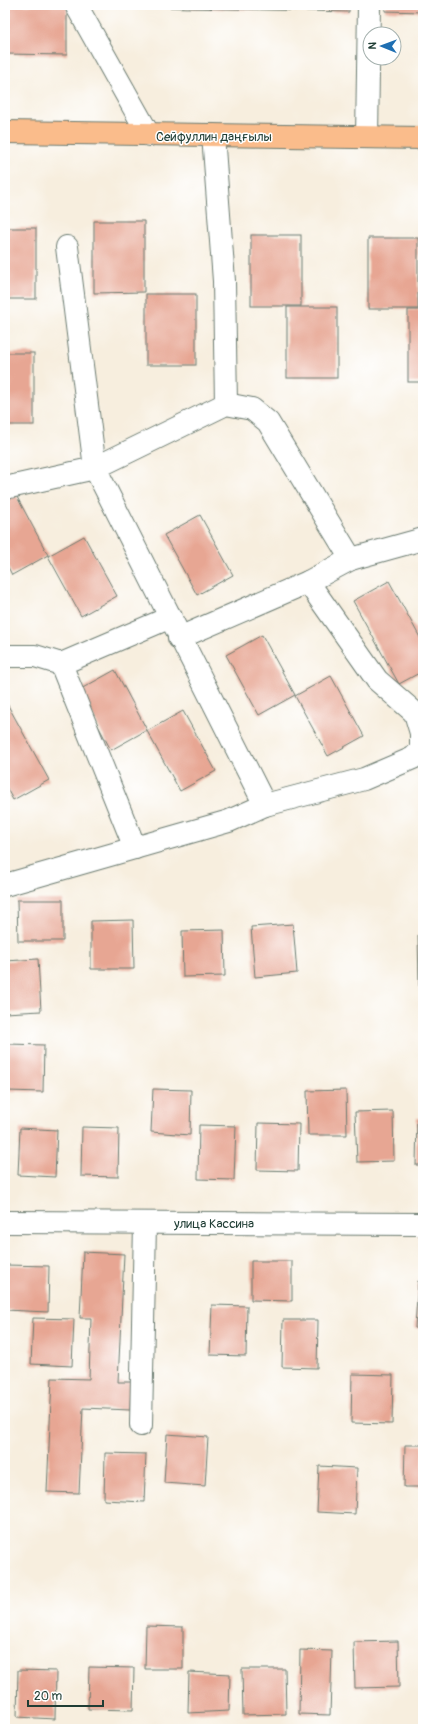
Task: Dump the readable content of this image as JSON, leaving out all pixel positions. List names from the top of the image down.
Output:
{
  "streets": {
    "main road": ["Сейфуллин даңғылы"],
    "street": ["улица Кассина"]
  },
  "scale_bar": "20 m",
  "north": "left"
}
